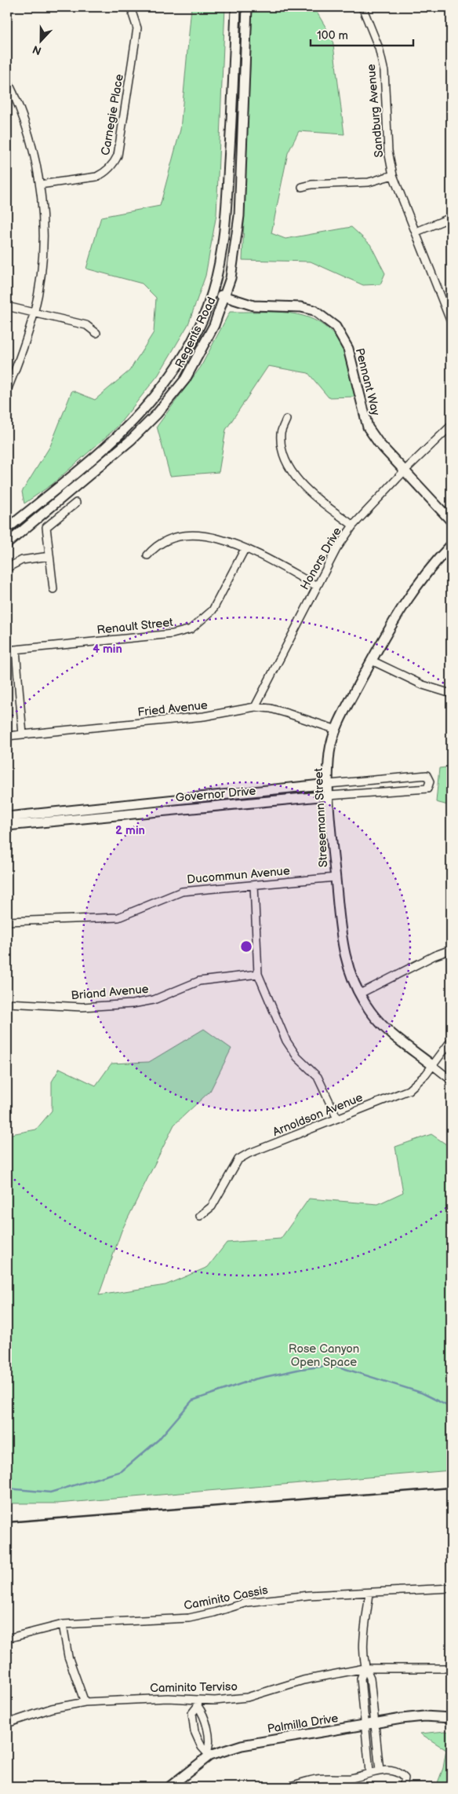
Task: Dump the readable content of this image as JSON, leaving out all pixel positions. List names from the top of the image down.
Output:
{
  "streets": {
    "street": [
      "Sandburg Avenue",
      "Carnegie Place",
      "Regents Road",
      "Pennant Way",
      "Honors Drive",
      "Renault Street",
      "Fried Avenue",
      "Governor Drive",
      "Stresemann Street",
      "Ducommun Avenue",
      "Briand Avenue",
      "Arnoldson Avenue",
      "Caminito Cassis",
      "Caminito Terviso",
      "Palmilla Drive"
    ]
  },
  "crossings": [
    ["Regents Road", "Pennant Way"],
    ["Pennant Way", "Honors Drive"],
    ["Honors Drive", "Fried Avenue"],
    ["Fried Avenue", "Stresemann Street"],
    ["Governor Drive", "Stresemann Street"],
    ["Stresemann Street", "Ducommun Avenue"],
    ["Stresemann Street", "Arnoldson Avenue"]
  ],
  "parks": ["Rose Canyon Open Space"],
  "scale_bar": "100 m",
  "north": "bottom",
  "rings": ["4 min", "2 min"]
}
